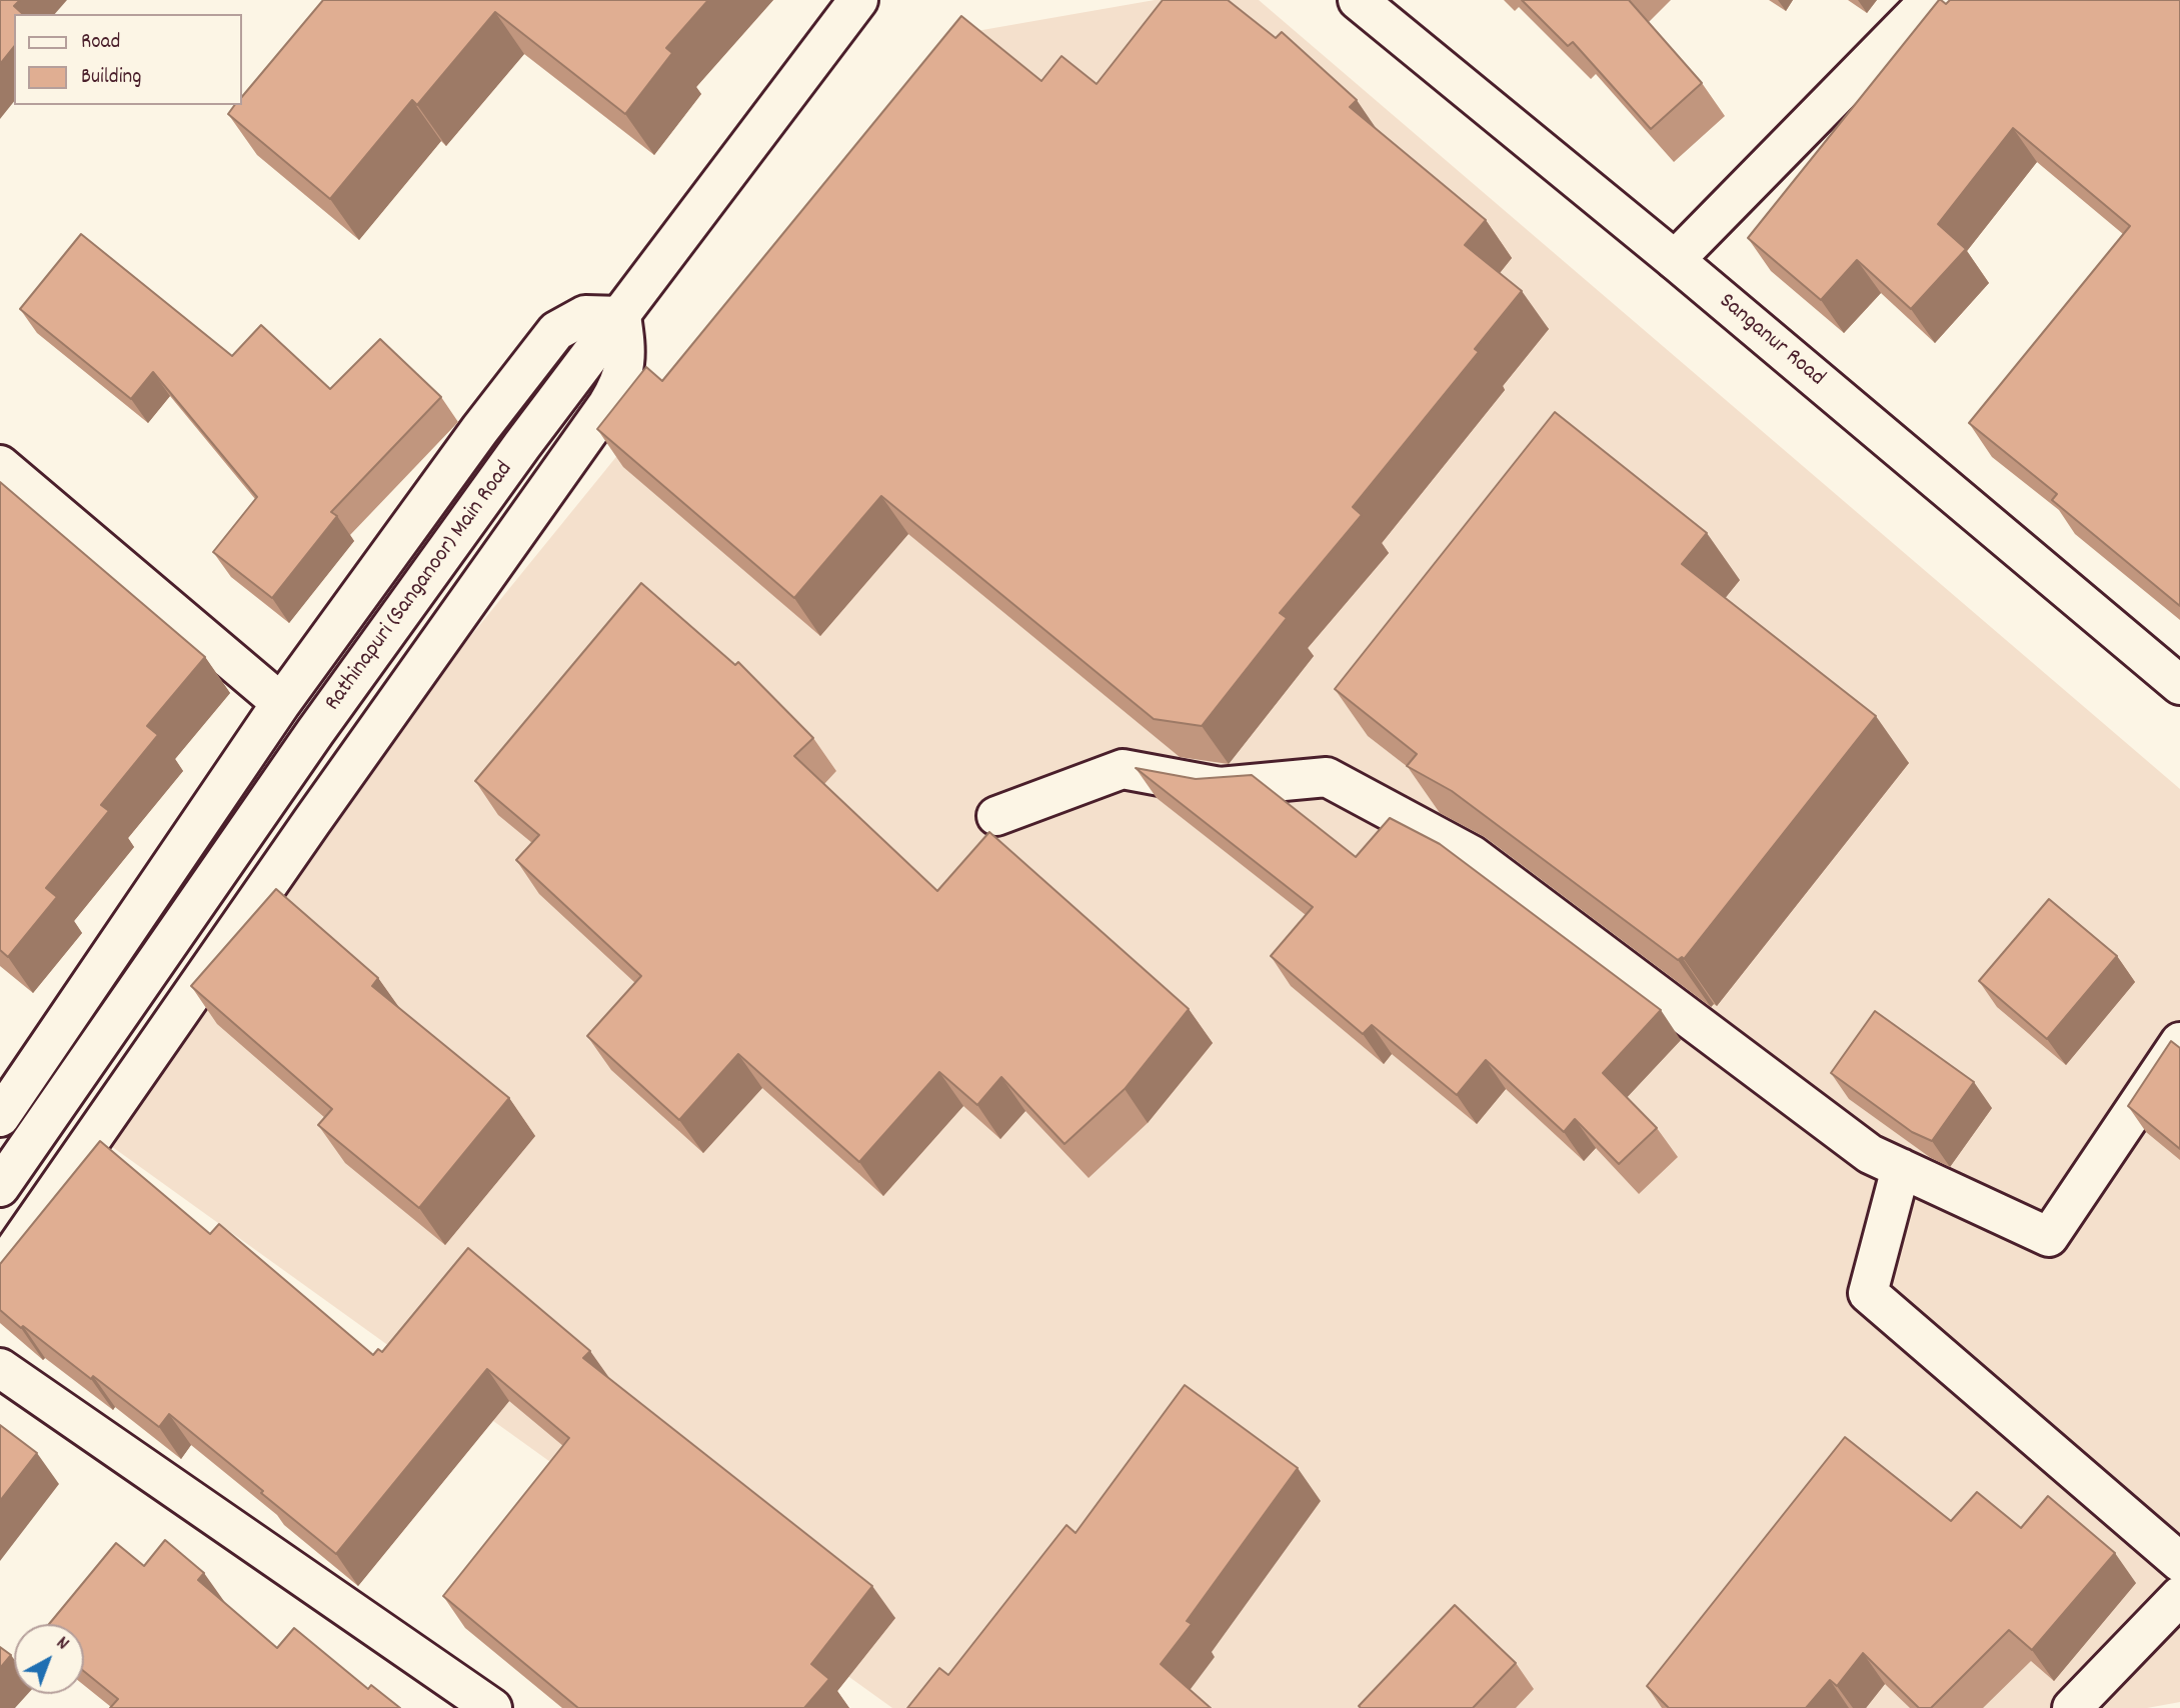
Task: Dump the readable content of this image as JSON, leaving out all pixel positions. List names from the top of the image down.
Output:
{
  "streets": {
    "street": ["Sanganur Road", "Rathinapuri (Sanganoor) Main Road"]
  },
  "legend": ["Road", "Building"],
  "north": "top right"
}
